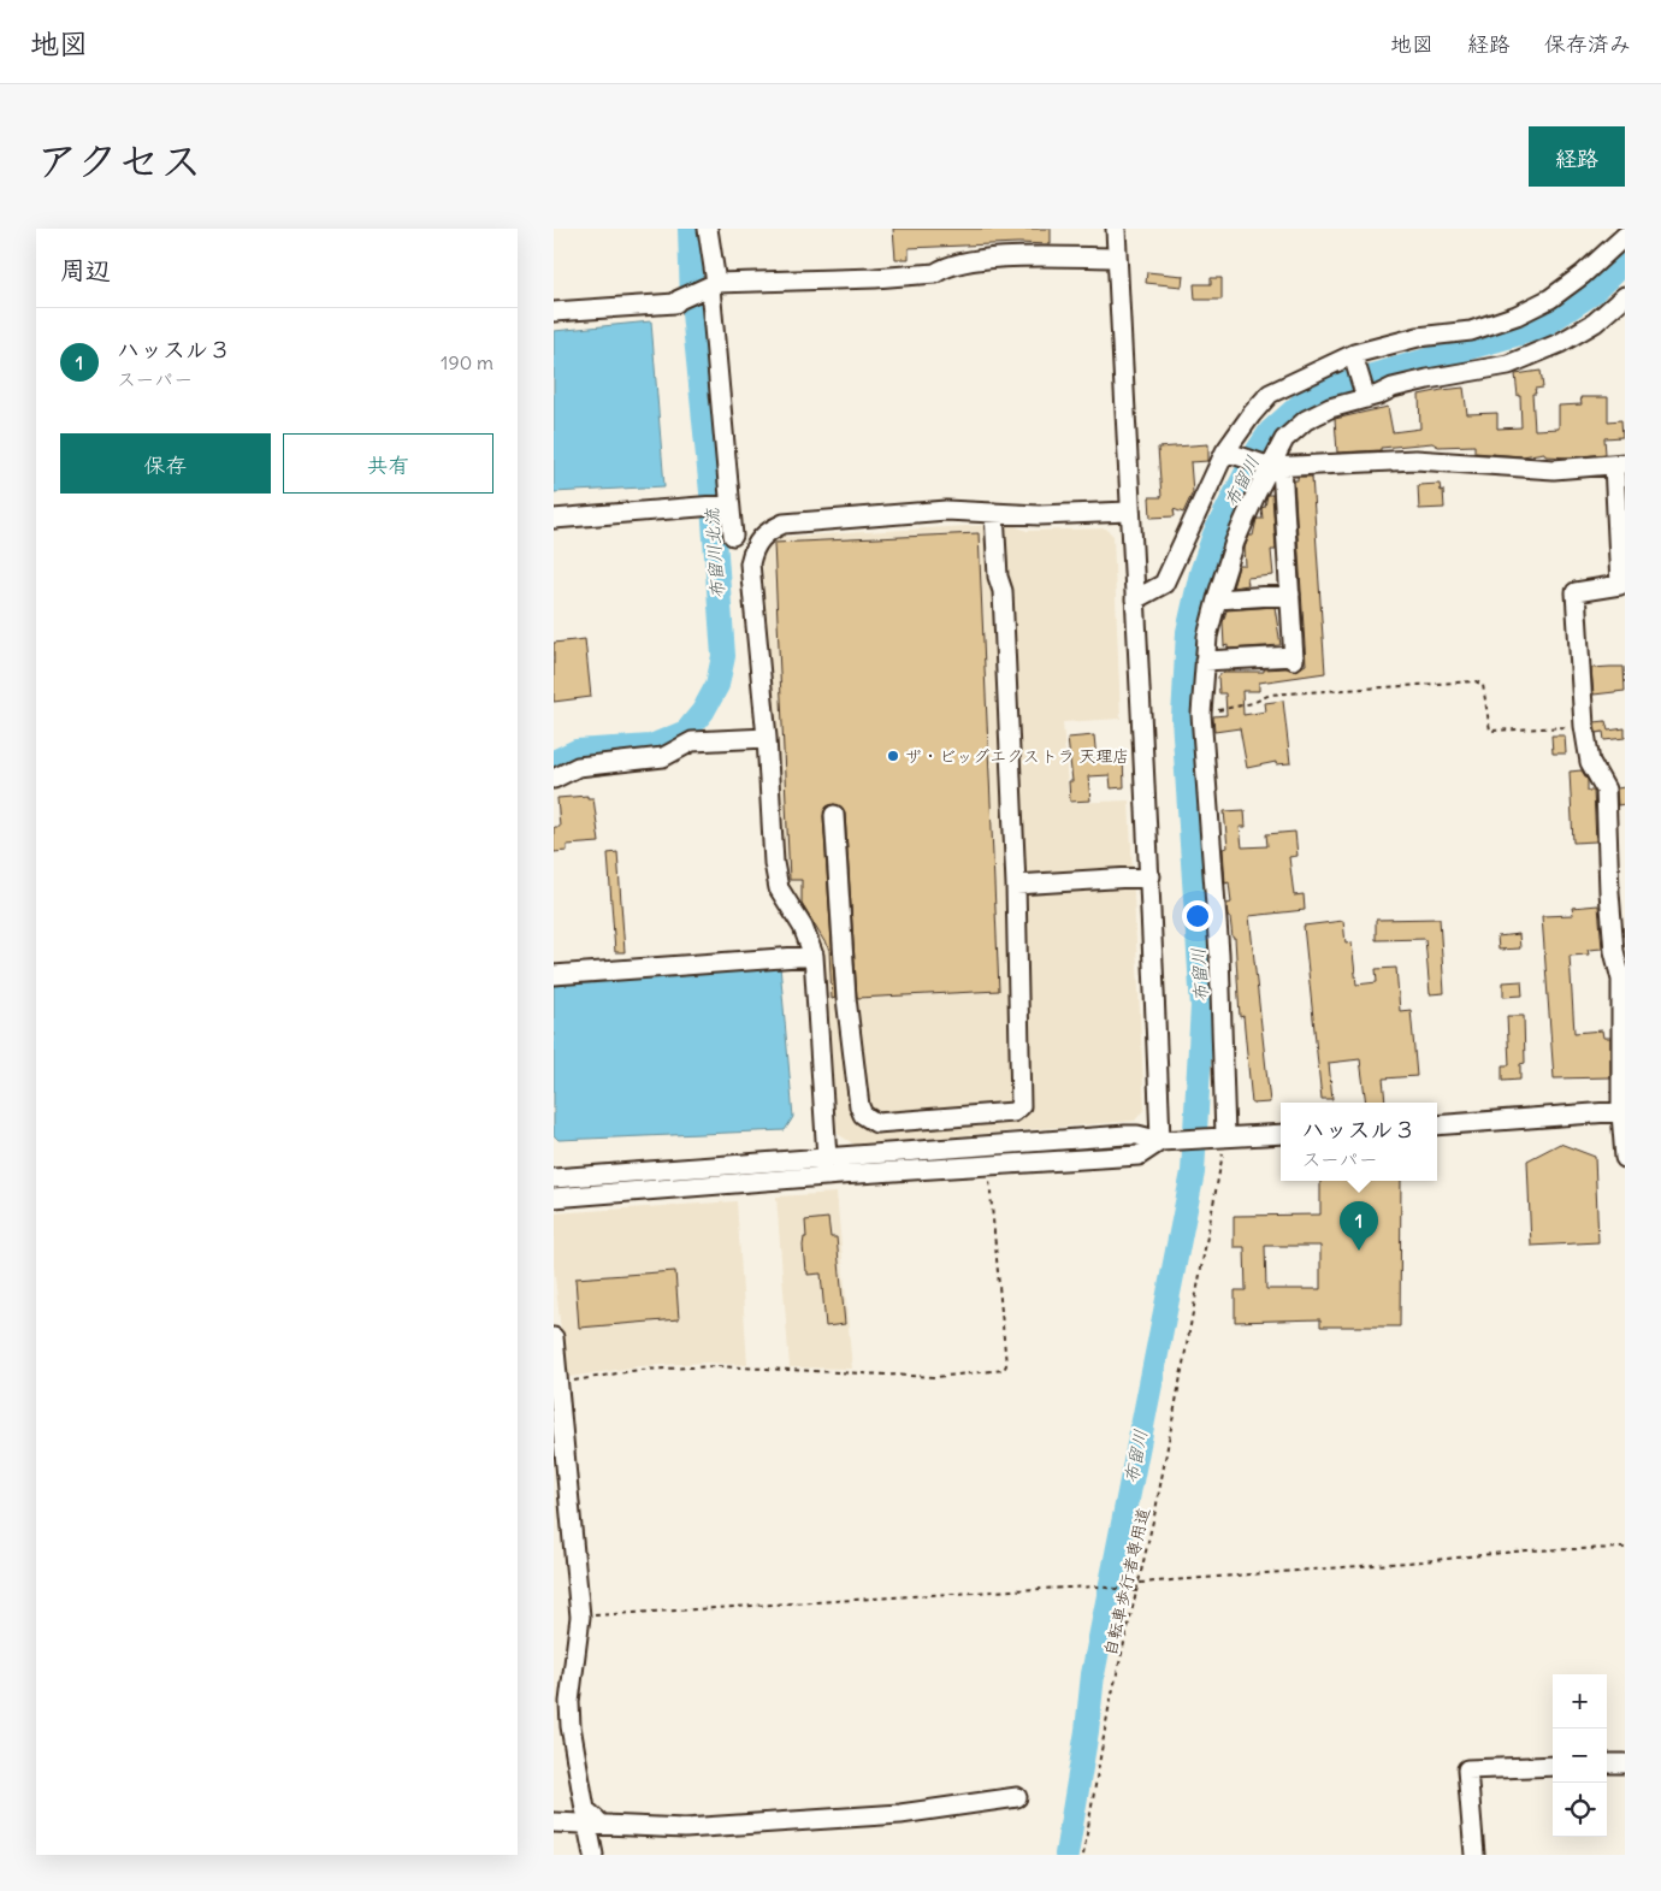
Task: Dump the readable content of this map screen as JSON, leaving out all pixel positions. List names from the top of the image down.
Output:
{
  "streets": {
    "path": ["自転車歩行者専用道"]
  },
  "water": ["布留川", "布留川北流"],
  "places": ["ザ・ビッグエクストラ 天理店"],
  "page": {
    "header": "地図",
    "nav": ["地図", "経路", "保存済み"],
    "title": "アクセス",
    "buttons": [
      "経路",
      ["保存", "共有"]
    ],
    "heading": "周辺",
    "list": [
      {
        "mark": "1",
        "name": "ハッスル３",
        "note": "スーパー",
        "value": "190 m"
      }
    ],
    "popup": ["ハッスル３", "スーパー"],
    "pins": "1",
    "map_buttons": ["+", "−"]
  }
}
